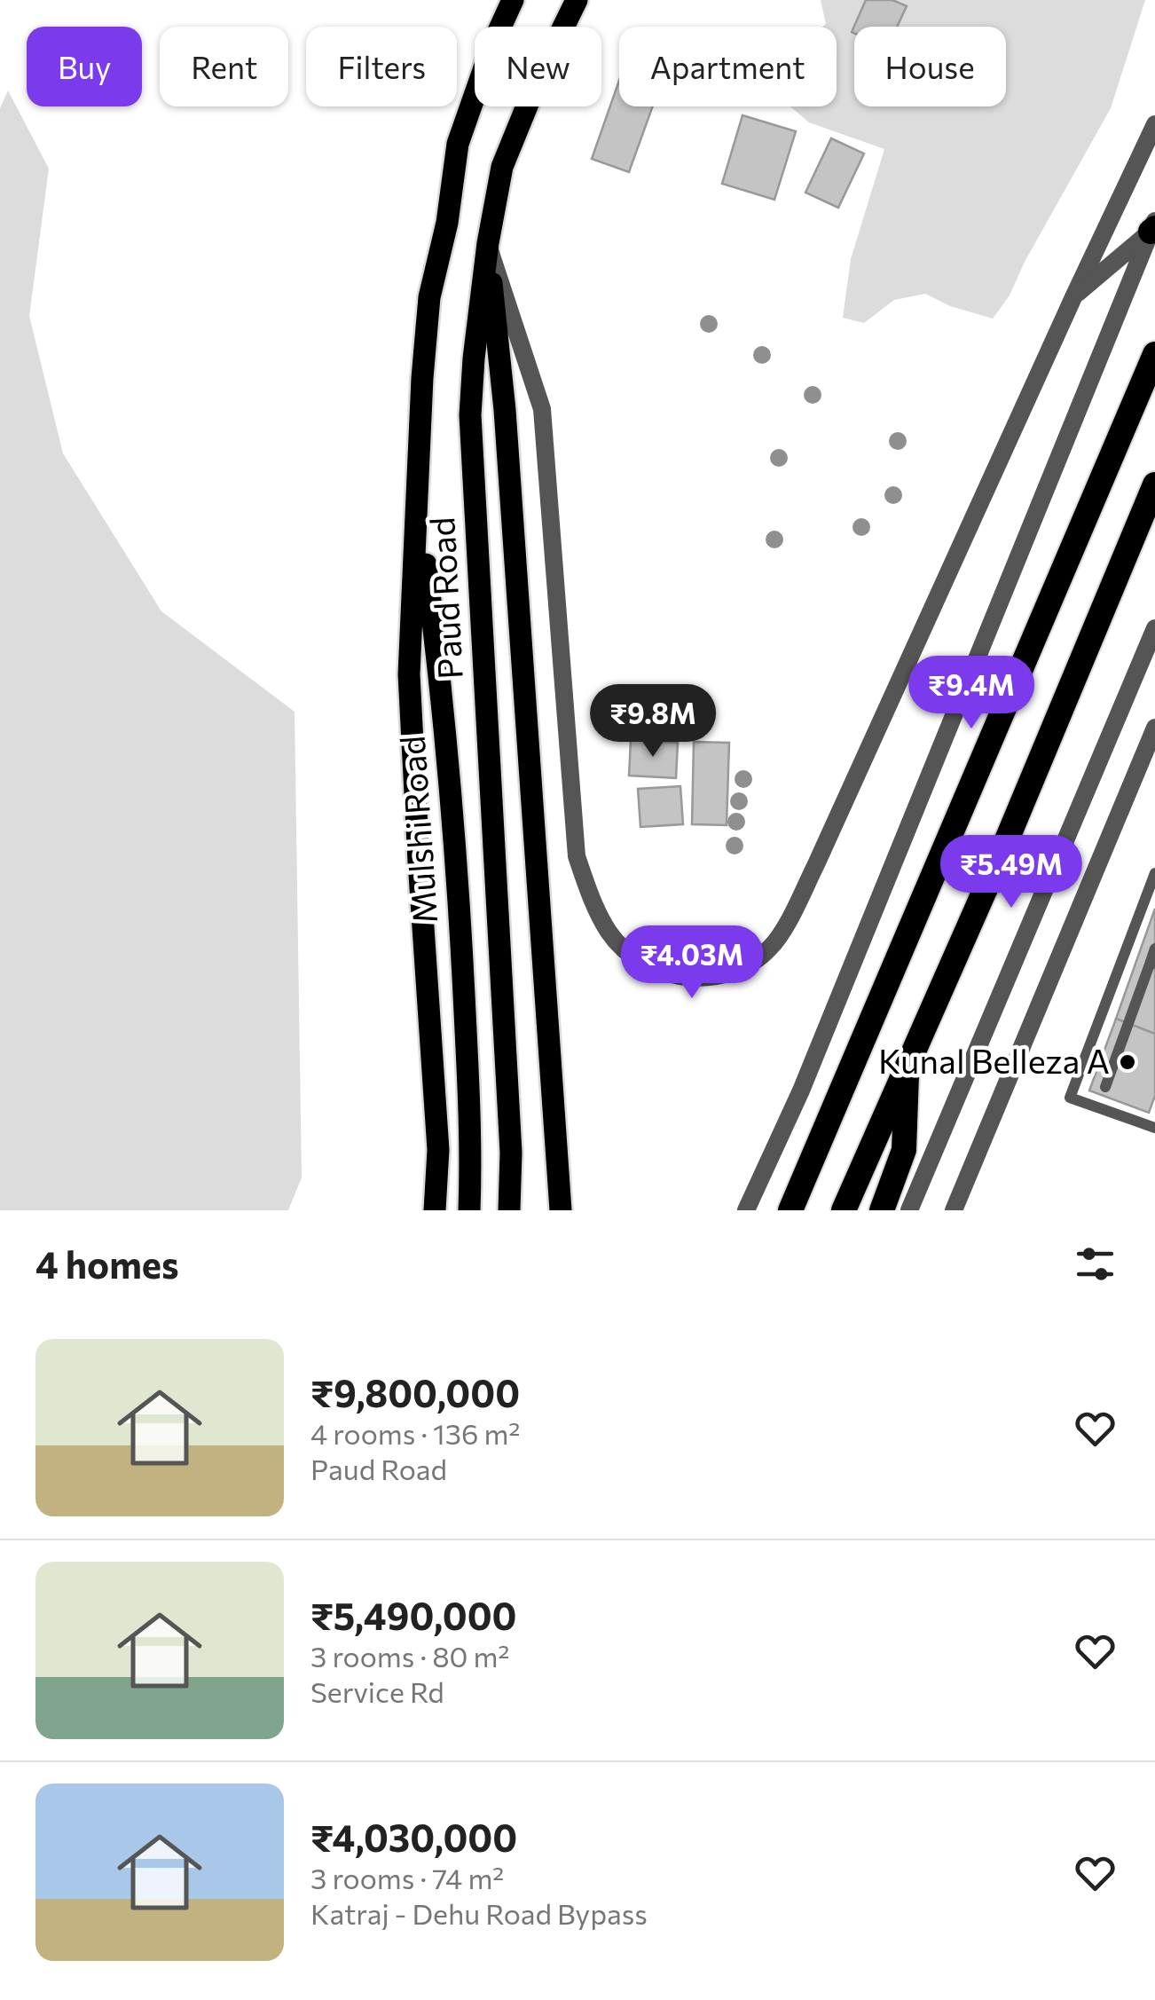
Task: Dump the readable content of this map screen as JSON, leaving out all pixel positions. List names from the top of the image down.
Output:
{
  "streets": {
    "main road": ["Paud Road", "Mulshi Road"]
  },
  "crossings": [
    ["Paud Road", "Mulshi Road"]
  ],
  "places": ["Kunal Belleza A"],
  "page": {
    "chip": [
      "Buy",
      "Rent",
      "Filters",
      "New",
      "Apartment",
      "House"
    ],
    "price": [
      "₹9.4M",
      "₹9.8M",
      "₹5.49M",
      "₹4.03M"
    ],
    "heading": "4 homes",
    "list": [
      {
        "name": "₹9,800,000",
        "note": "4 rooms · 136 m² · Paud Road"
      },
      {
        "name": "₹5,490,000",
        "note": "3 rooms · 80 m² · Service Rd"
      },
      {
        "name": "₹4,030,000",
        "note": "3 rooms · 74 m² · Katraj - Dehu Road Bypass"
      }
    ]
  }
}
